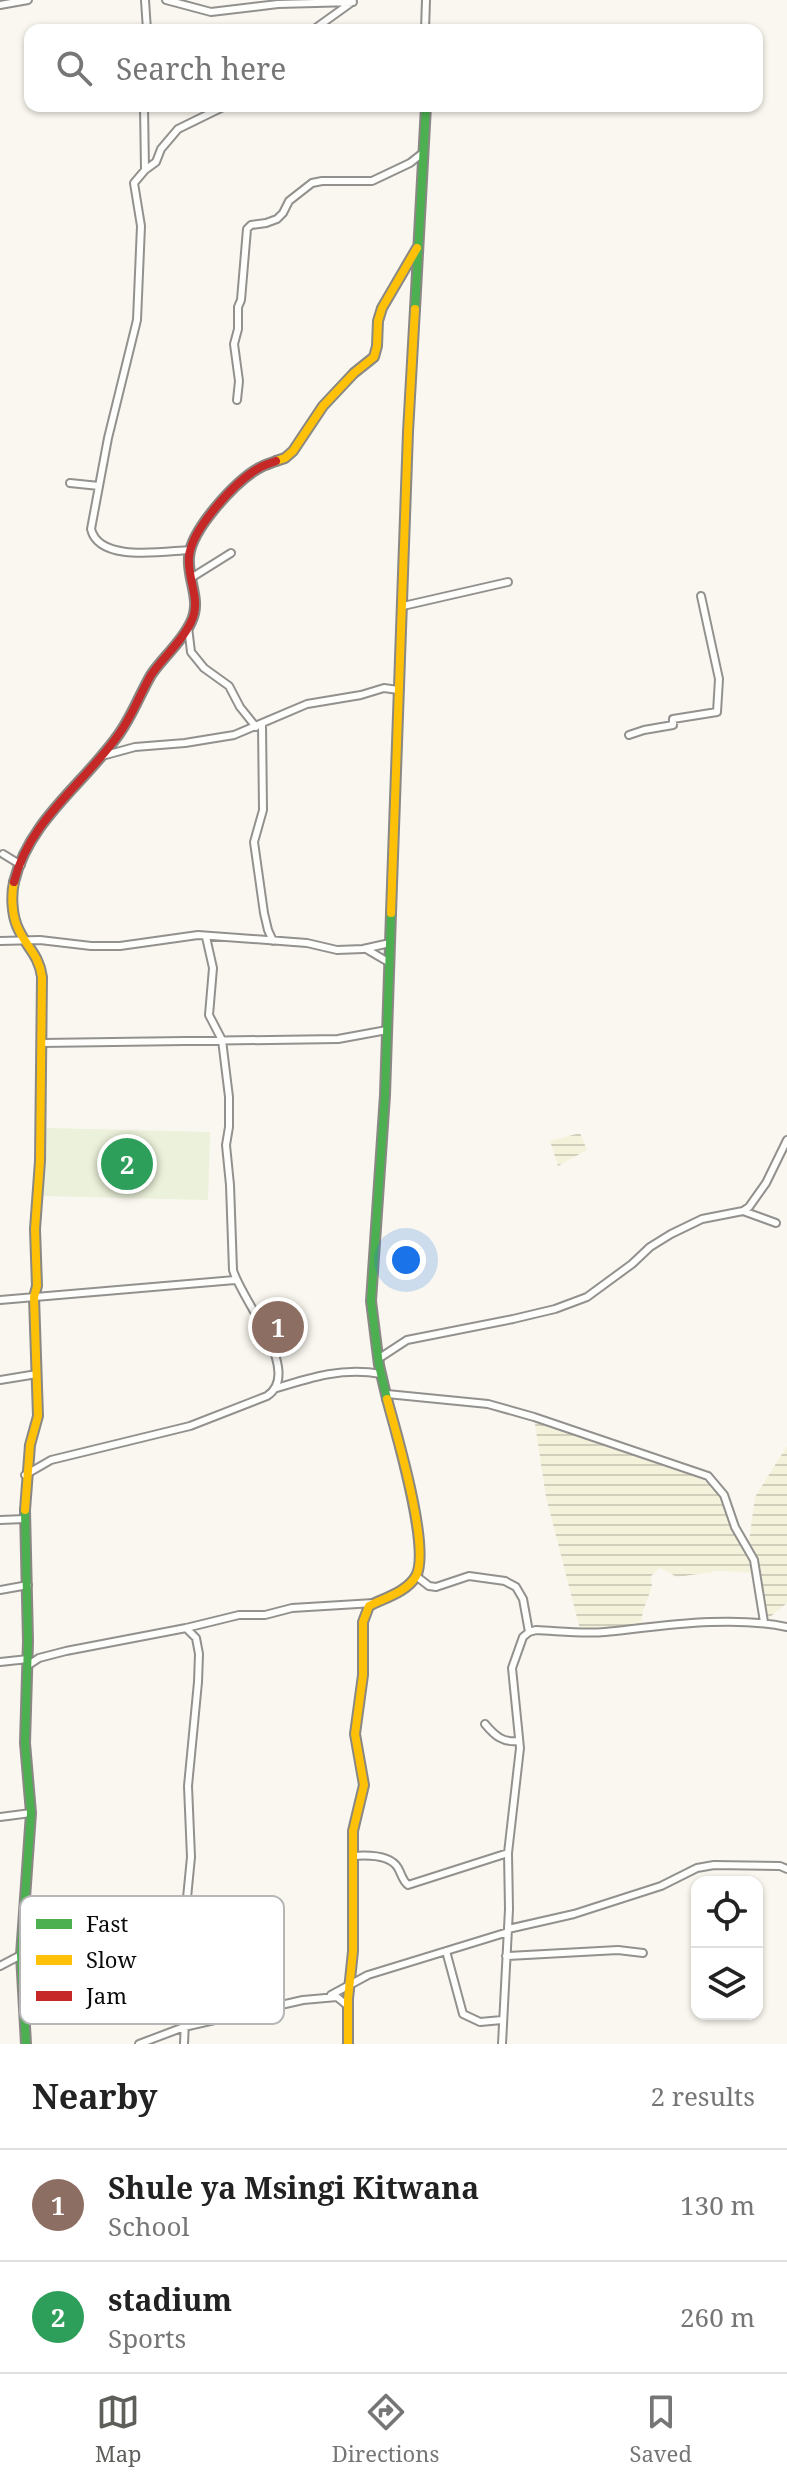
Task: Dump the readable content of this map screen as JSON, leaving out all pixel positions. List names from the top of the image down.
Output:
{
  "legend": ["Fast", "Slow", "Jam"],
  "page": {
    "search": "Search here",
    "pins": ["2", "1"],
    "heading": ["Nearby", "2 results"],
    "list": [
      {
        "mark": "1",
        "name": "Shule ya Msingi Kitwana",
        "note": "School",
        "value": "130 m"
      },
      {
        "mark": "2",
        "name": "stadium",
        "note": "Sports",
        "value": "260 m"
      }
    ],
    "nav": ["Map", "Directions", "Saved"]
  }
}
